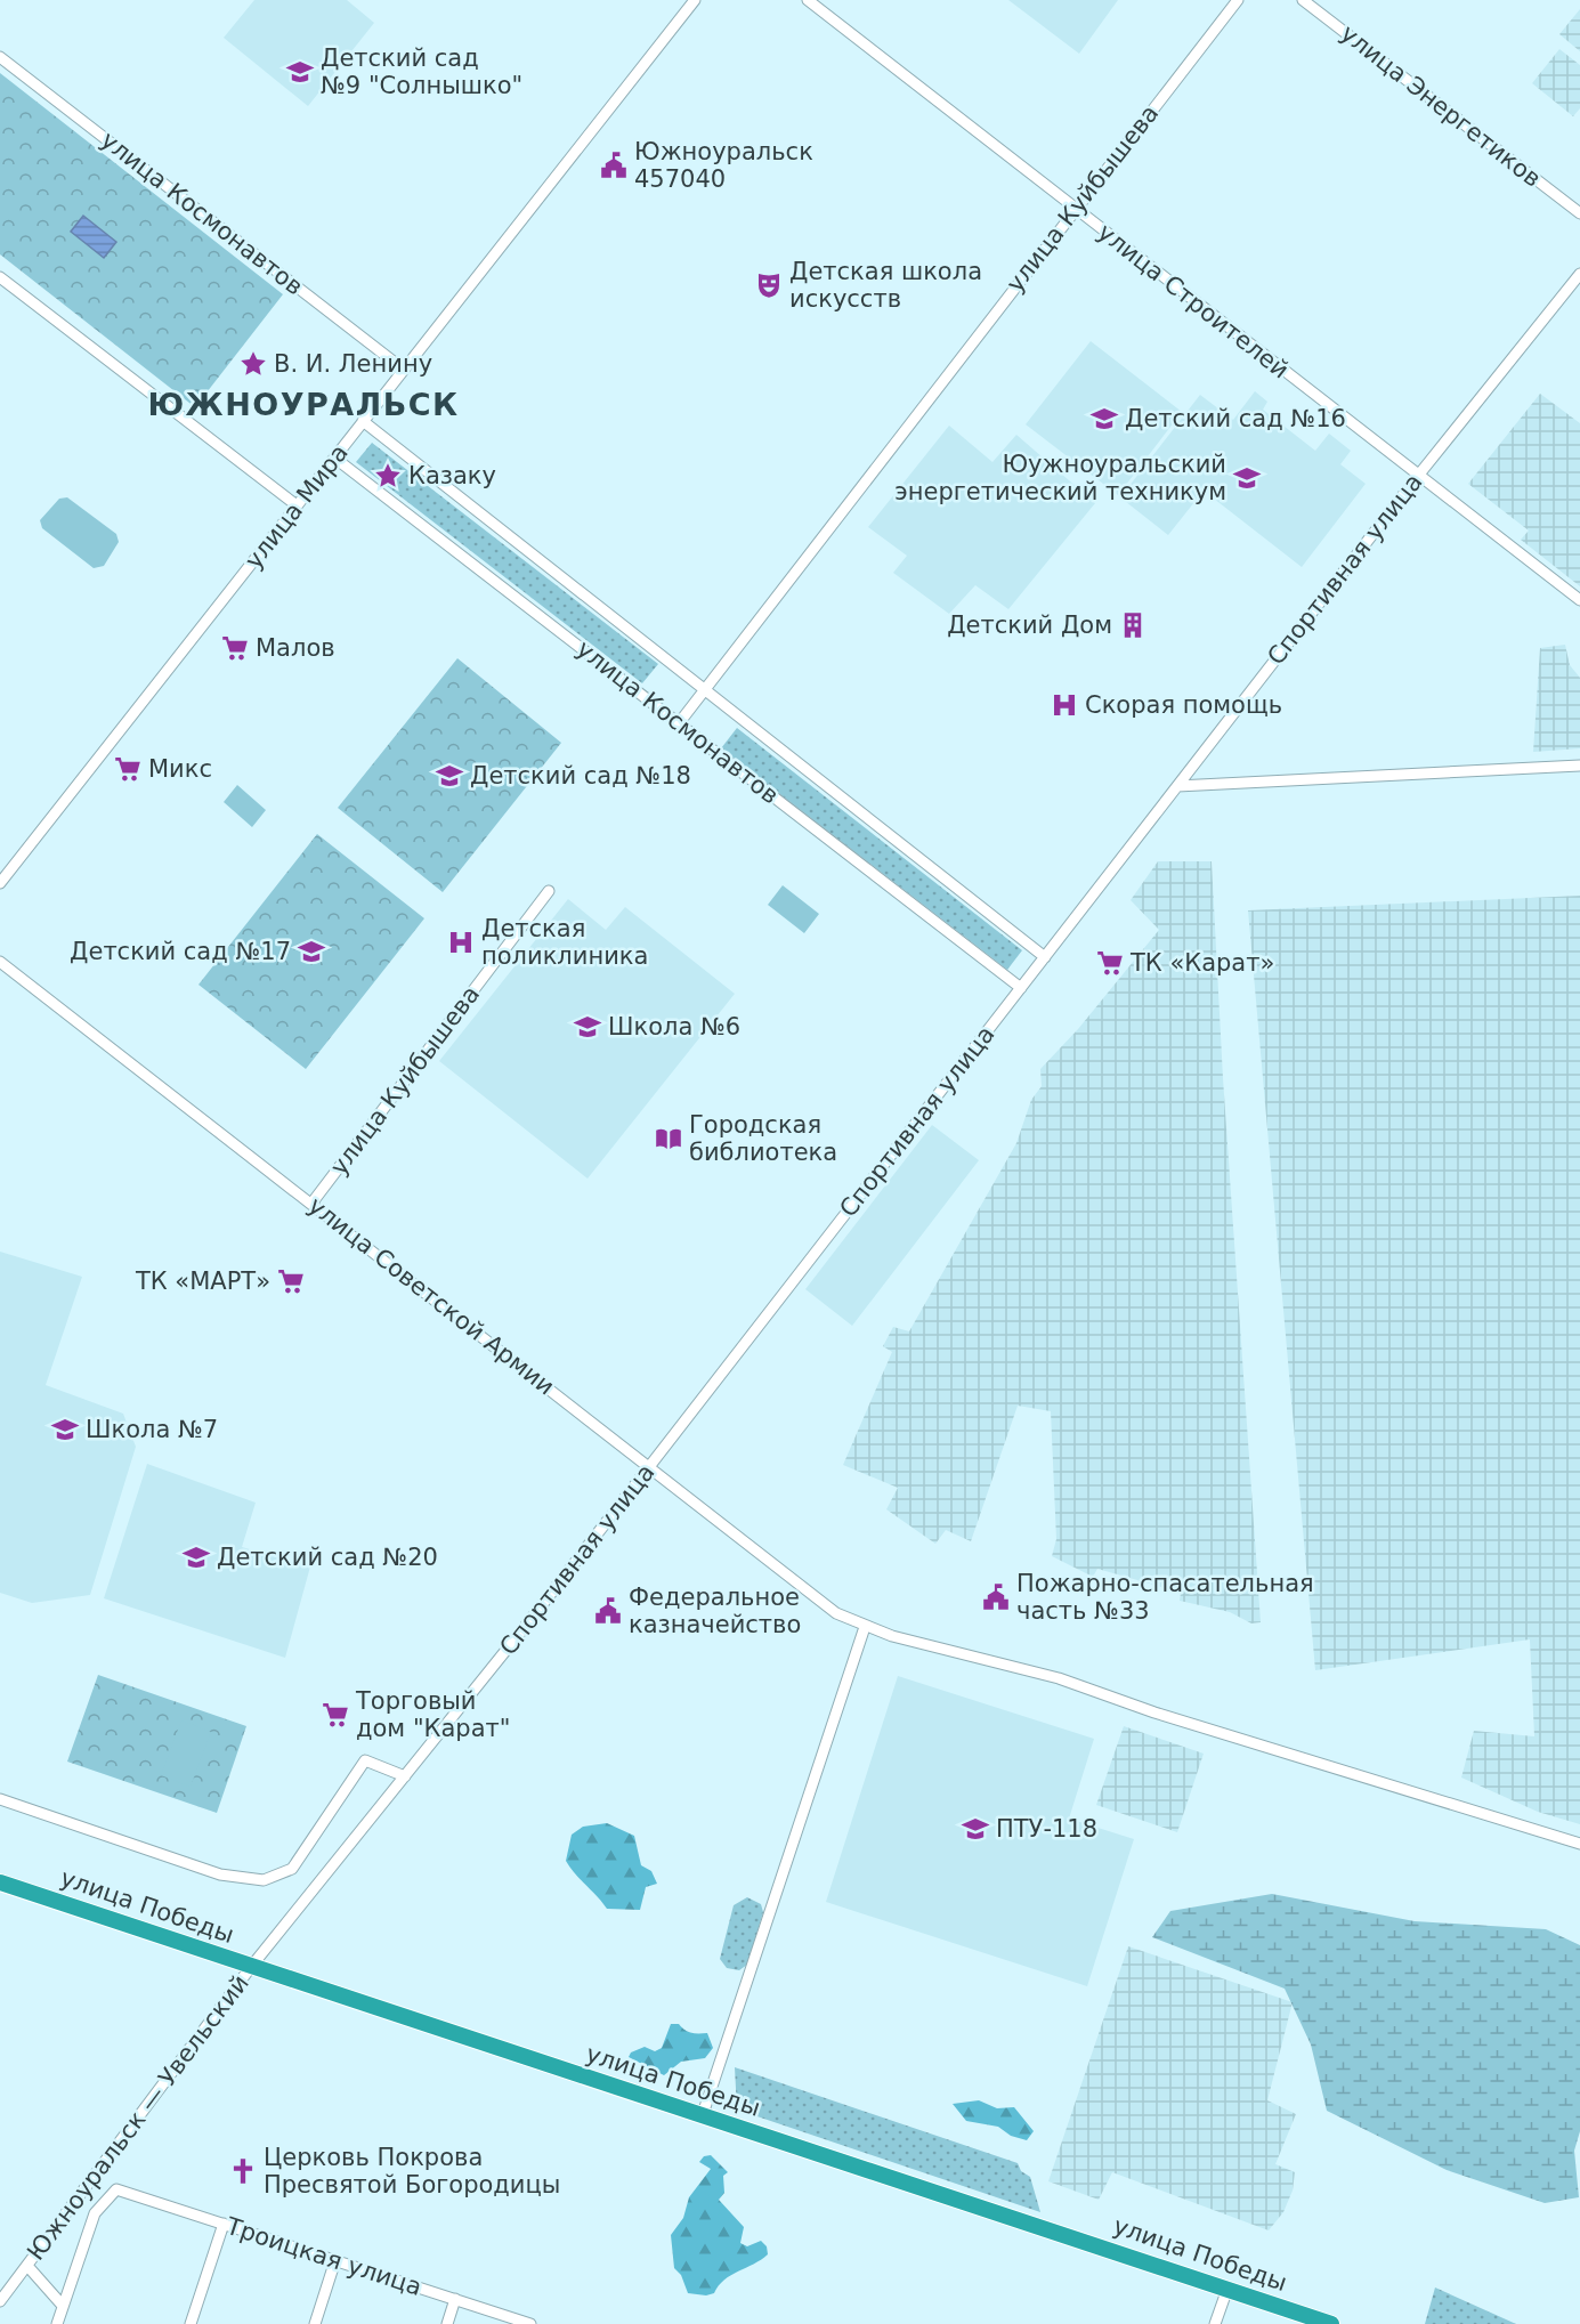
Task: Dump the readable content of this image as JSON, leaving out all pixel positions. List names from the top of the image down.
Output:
{
  "streets": {
    "highway": ["улица Победы"],
    "street": [
      "улица Энергетиков",
      "улица Куйбышева",
      "улица Космонавтов",
      "улица Строителей",
      "улица Мира",
      "Спортивная улица",
      "улица Советской Армии",
      "Южноуральск — Увельский",
      "Троицкая улица"
    ]
  },
  "crossings": [
    ["улица Куйбышева", "улица Космонавтов"],
    ["улица Куйбышева", "улица Строителей"],
    ["улица Куйбышева", "улица Советской Армии"],
    ["улица Космонавтов", "улица Мира"],
    ["улица Космонавтов", "Спортивная улица"],
    ["улица Строителей", "Спортивная улица"],
    ["Спортивная улица", "улица Советской Армии"],
    ["Спортивная улица", "улица Победы"],
    ["Спортивная улица", "Южноуральск — Увельский"],
    ["улица Победы", "Южноуральск — Увельский"]
  ],
  "districts": ["ЮЖНОУРАЛЬСК"],
  "places": {
    "school or university": [
      "Детский сад №9 \"Солнышко\"",
      "Детский сад №16",
      "Юужноуральский энергетический техникум",
      "Детский сад №18",
      "Детский сад №17",
      "Школа №6",
      "Школа №7",
      "Детский сад №20",
      "ПТУ-118"
    ],
    "public building": ["Южноуральск 457040", "Пожарно-спасательная часть №33", "Федеральное казначейство"],
    "theatre": ["Детская школа искусств"],
    "place": ["В. И. Ленину", "Казаку"],
    "building": ["Детский Дом"],
    "supermarket": [
      "Малов",
      "Микс",
      "ТК «Карат»",
      "ТК «МАРТ»",
      "Торговый дом \"Карат\""
    ],
    "hospital": ["Скорая помощь", "Детская поликлиника"],
    "library": ["Городская библиотека"],
    "church": ["Церковь Покрова Пресвятой Богородицы"]
  }
}
